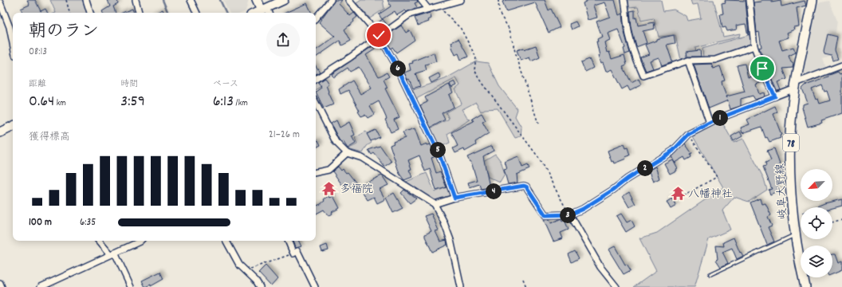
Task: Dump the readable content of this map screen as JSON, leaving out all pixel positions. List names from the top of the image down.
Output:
{
  "streets": {
    "main road": ["78", "岐阜大野線"]
  },
  "places": {
    "temple": ["多福院", "八幡神社"]
  },
  "north": "bottom left",
  "page": {
    "heading": ["朝のラン", "08:13"],
    "pins": [
      "6",
      "1",
      "5",
      "2",
      "4",
      "3"
    ],
    "stats": [
      ["距離", "0.64 km"],
      ["時間", "3:59"],
      ["ペース", "6:13 /km"]
    ],
    "chart": ["獲得標高", "21–26 m"],
    "list": [
      {
        "name": "100 m",
        "note": "6:35"
      }
    ]
  }
}
